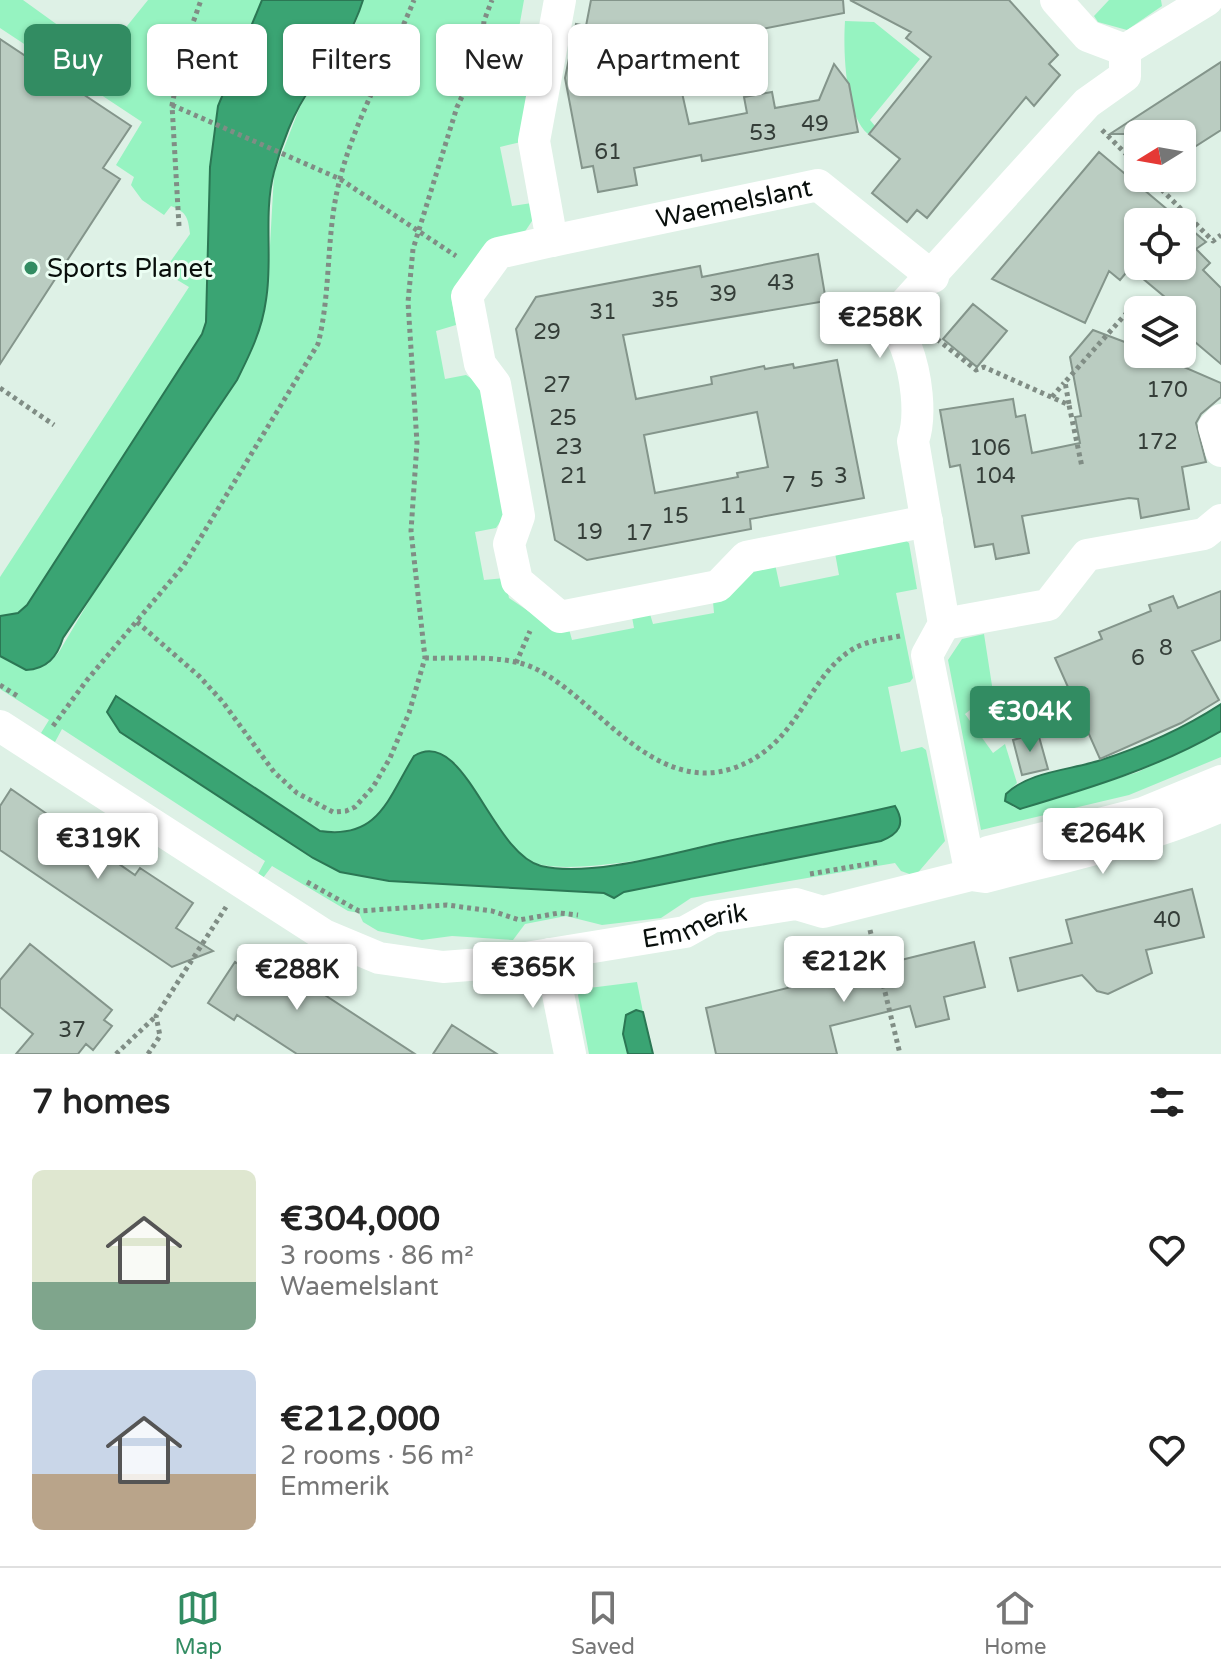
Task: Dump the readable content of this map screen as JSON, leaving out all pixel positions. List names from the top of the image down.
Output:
{
  "streets": {
    "street": ["Waemelslant", "Emmerik"]
  },
  "places": ["Sports Planet"],
  "house_numbers": [
    "49",
    "53",
    "61",
    "43",
    "39",
    "35",
    "31",
    "29",
    "27",
    "170",
    "25",
    "172",
    "23",
    "106",
    "21",
    "3",
    "104",
    "5",
    "7",
    "11",
    "15",
    "19",
    "17",
    "8",
    "6",
    "40",
    "37"
  ],
  "north": "left",
  "page": {
    "chip": [
      "Buy",
      "Rent",
      "Filters",
      "New",
      "Apartment"
    ],
    "price": [
      "€258K",
      "€304K",
      "€264K",
      "€319K",
      "€212K",
      "€365K",
      "€288K"
    ],
    "heading": "7 homes",
    "list": [
      {
        "name": "€304,000",
        "note": "3 rooms · 86 m² · Waemelslant"
      },
      {
        "name": "€212,000",
        "note": "2 rooms · 56 m² · Emmerik"
      }
    ],
    "tabs": ["Map", "Saved", "Home"]
  }
}
